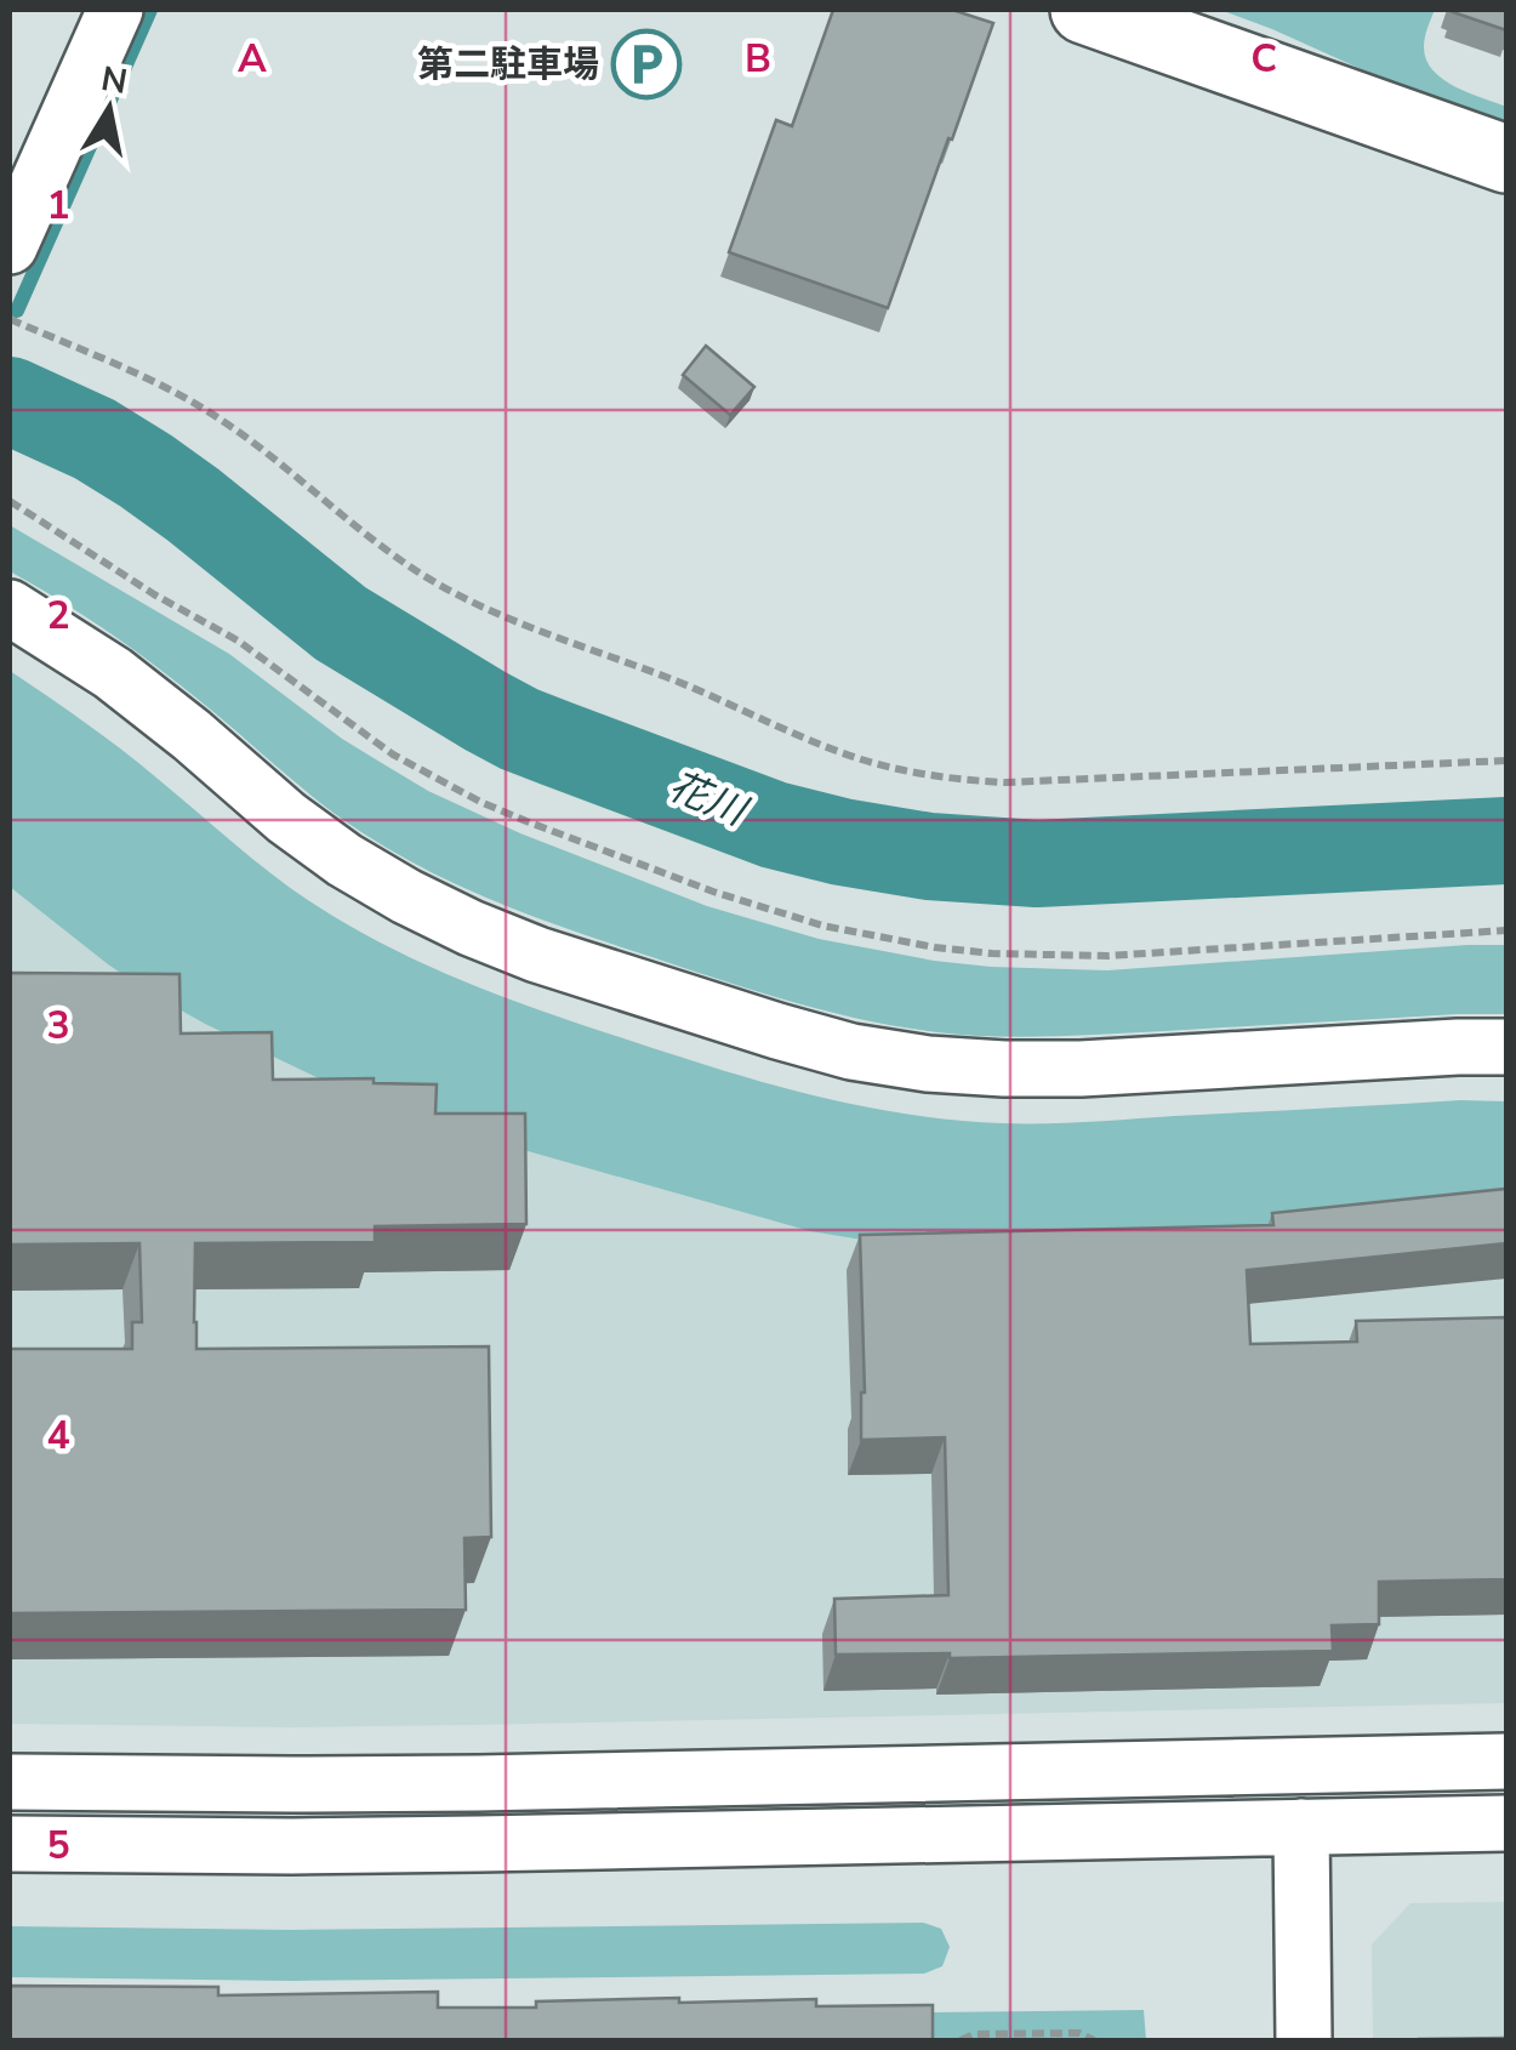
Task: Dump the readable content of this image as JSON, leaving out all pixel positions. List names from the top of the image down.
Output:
{
  "water": ["花川"],
  "places": {
    "parking": ["第二駐車場"]
  },
  "north": "top",
  "grid": {
    "columns": ["A", "B", "C"],
    "rows": [
      "1",
      "2",
      "3",
      "4",
      "5"
    ]
  }
}
